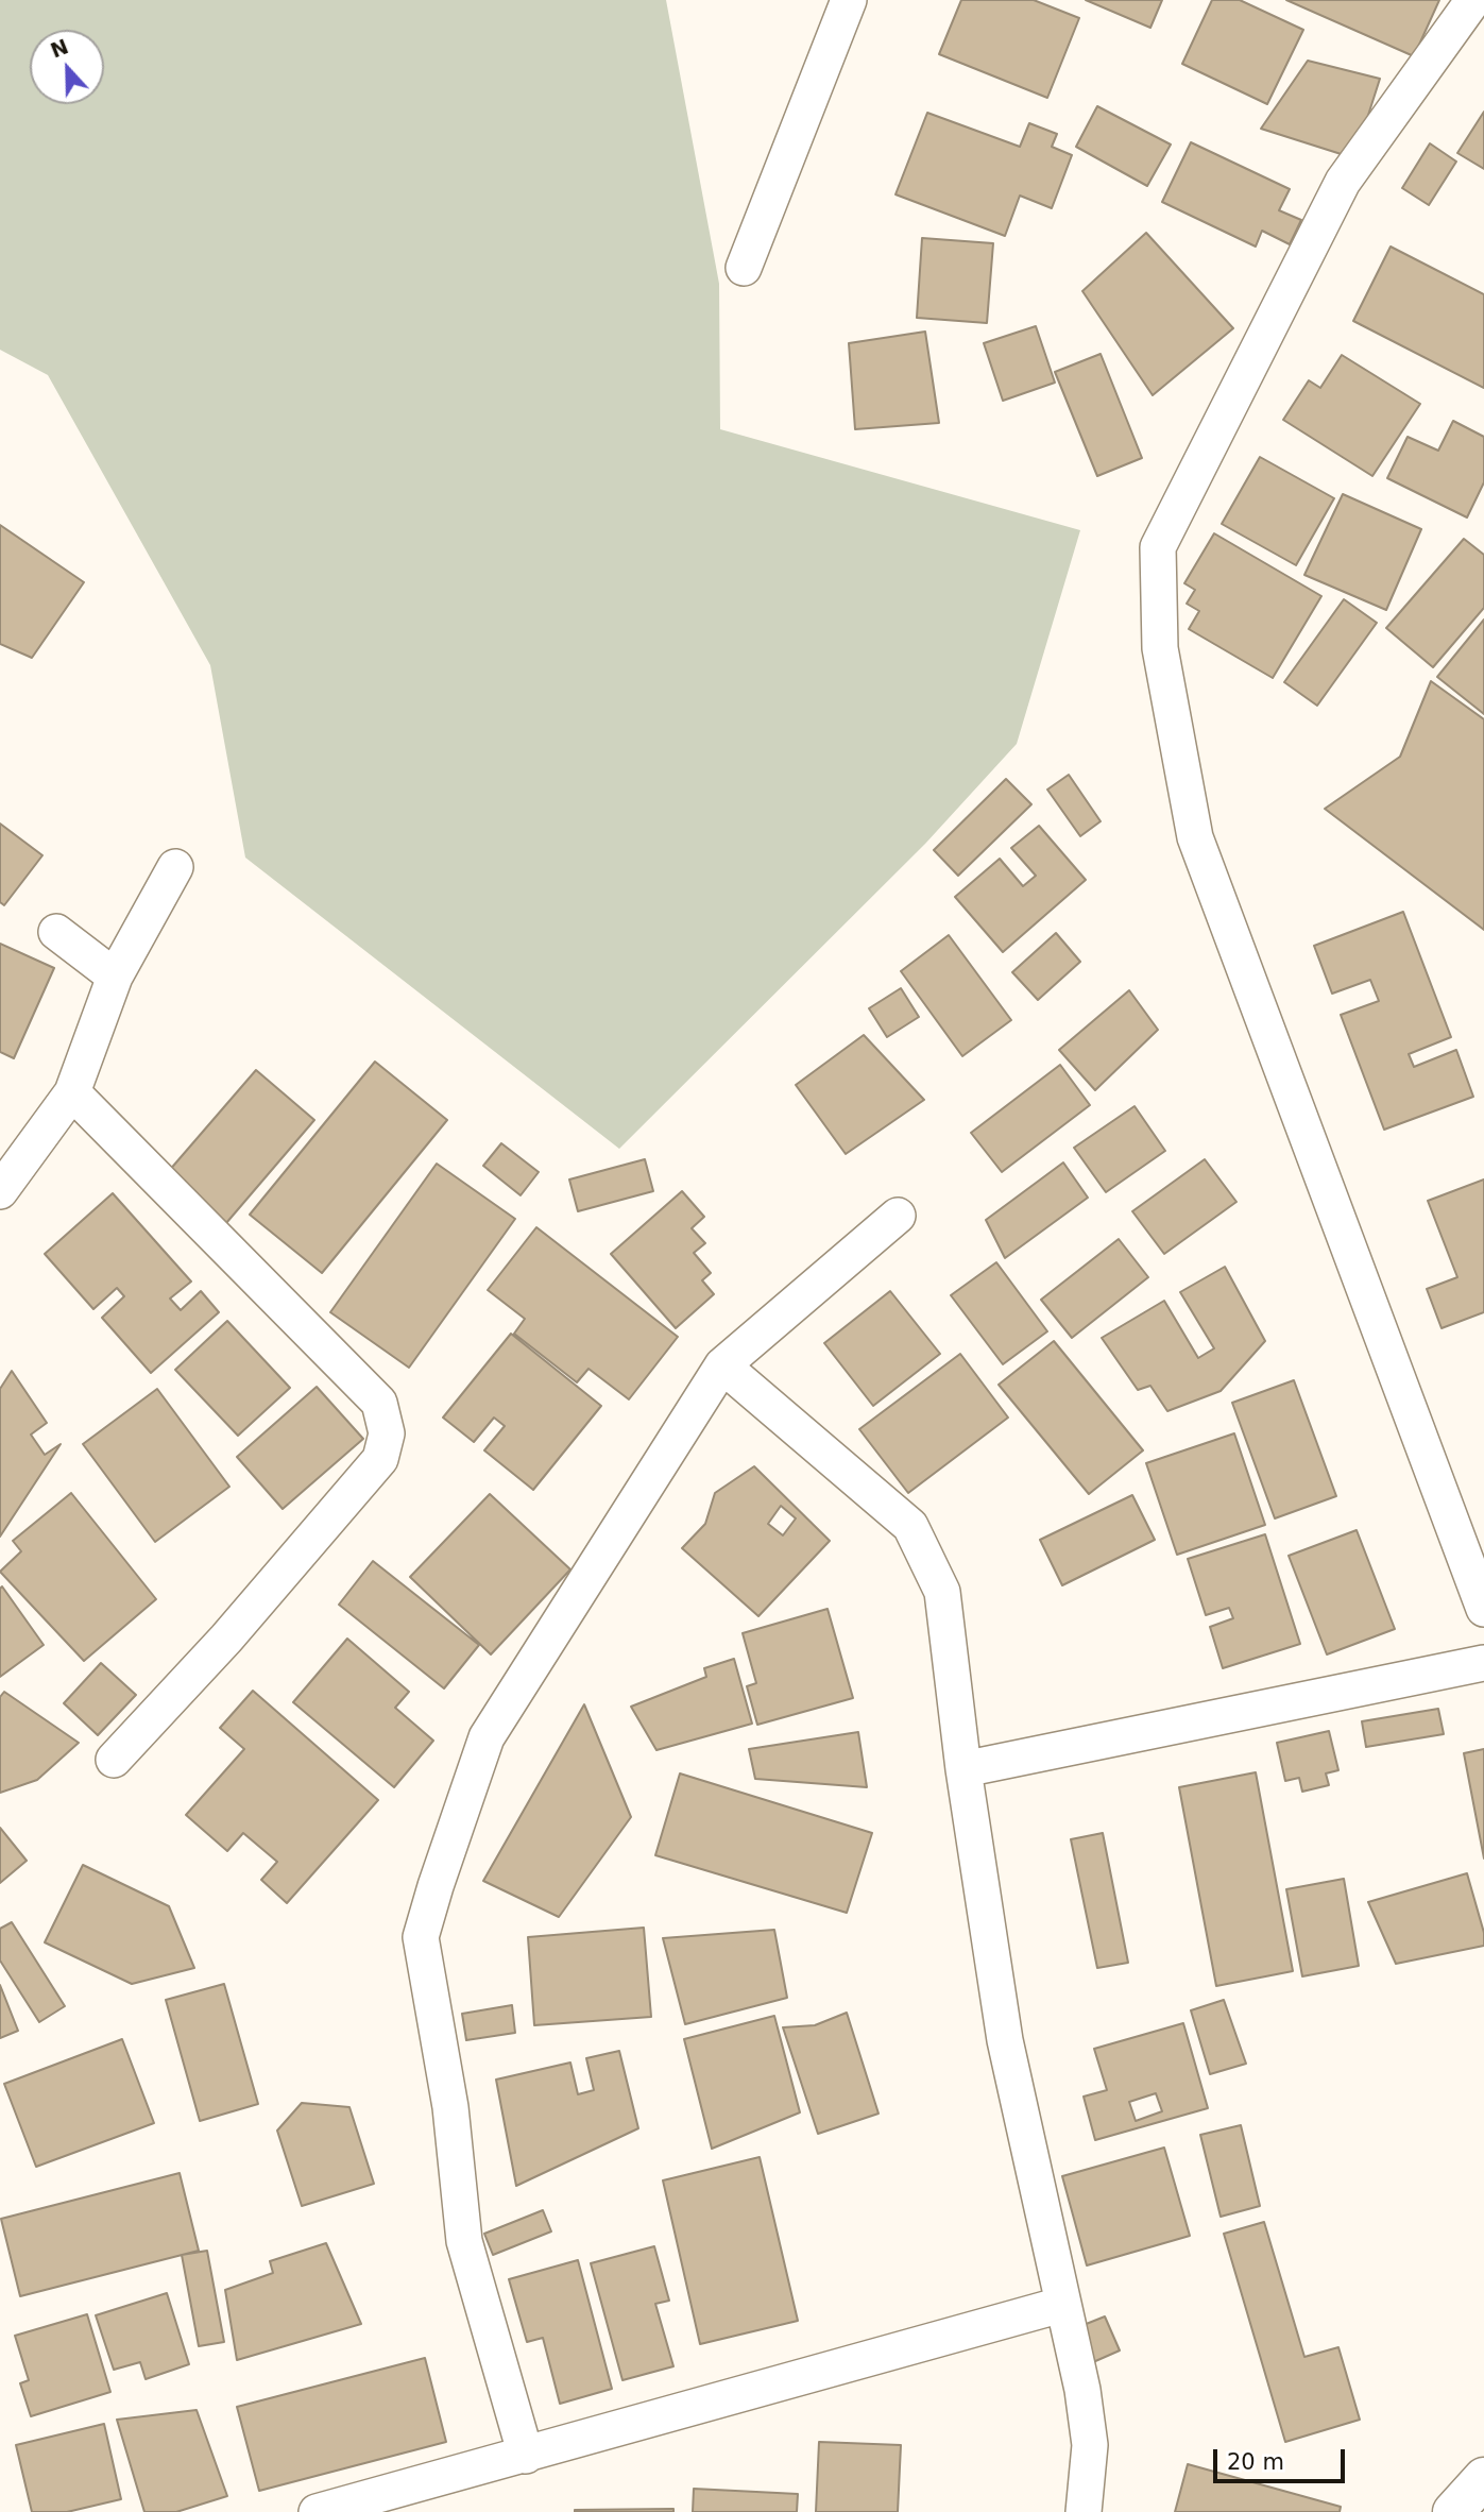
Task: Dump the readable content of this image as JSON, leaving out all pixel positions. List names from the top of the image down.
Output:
{
  "scale_bar": "20 m",
  "north": "top"
}
